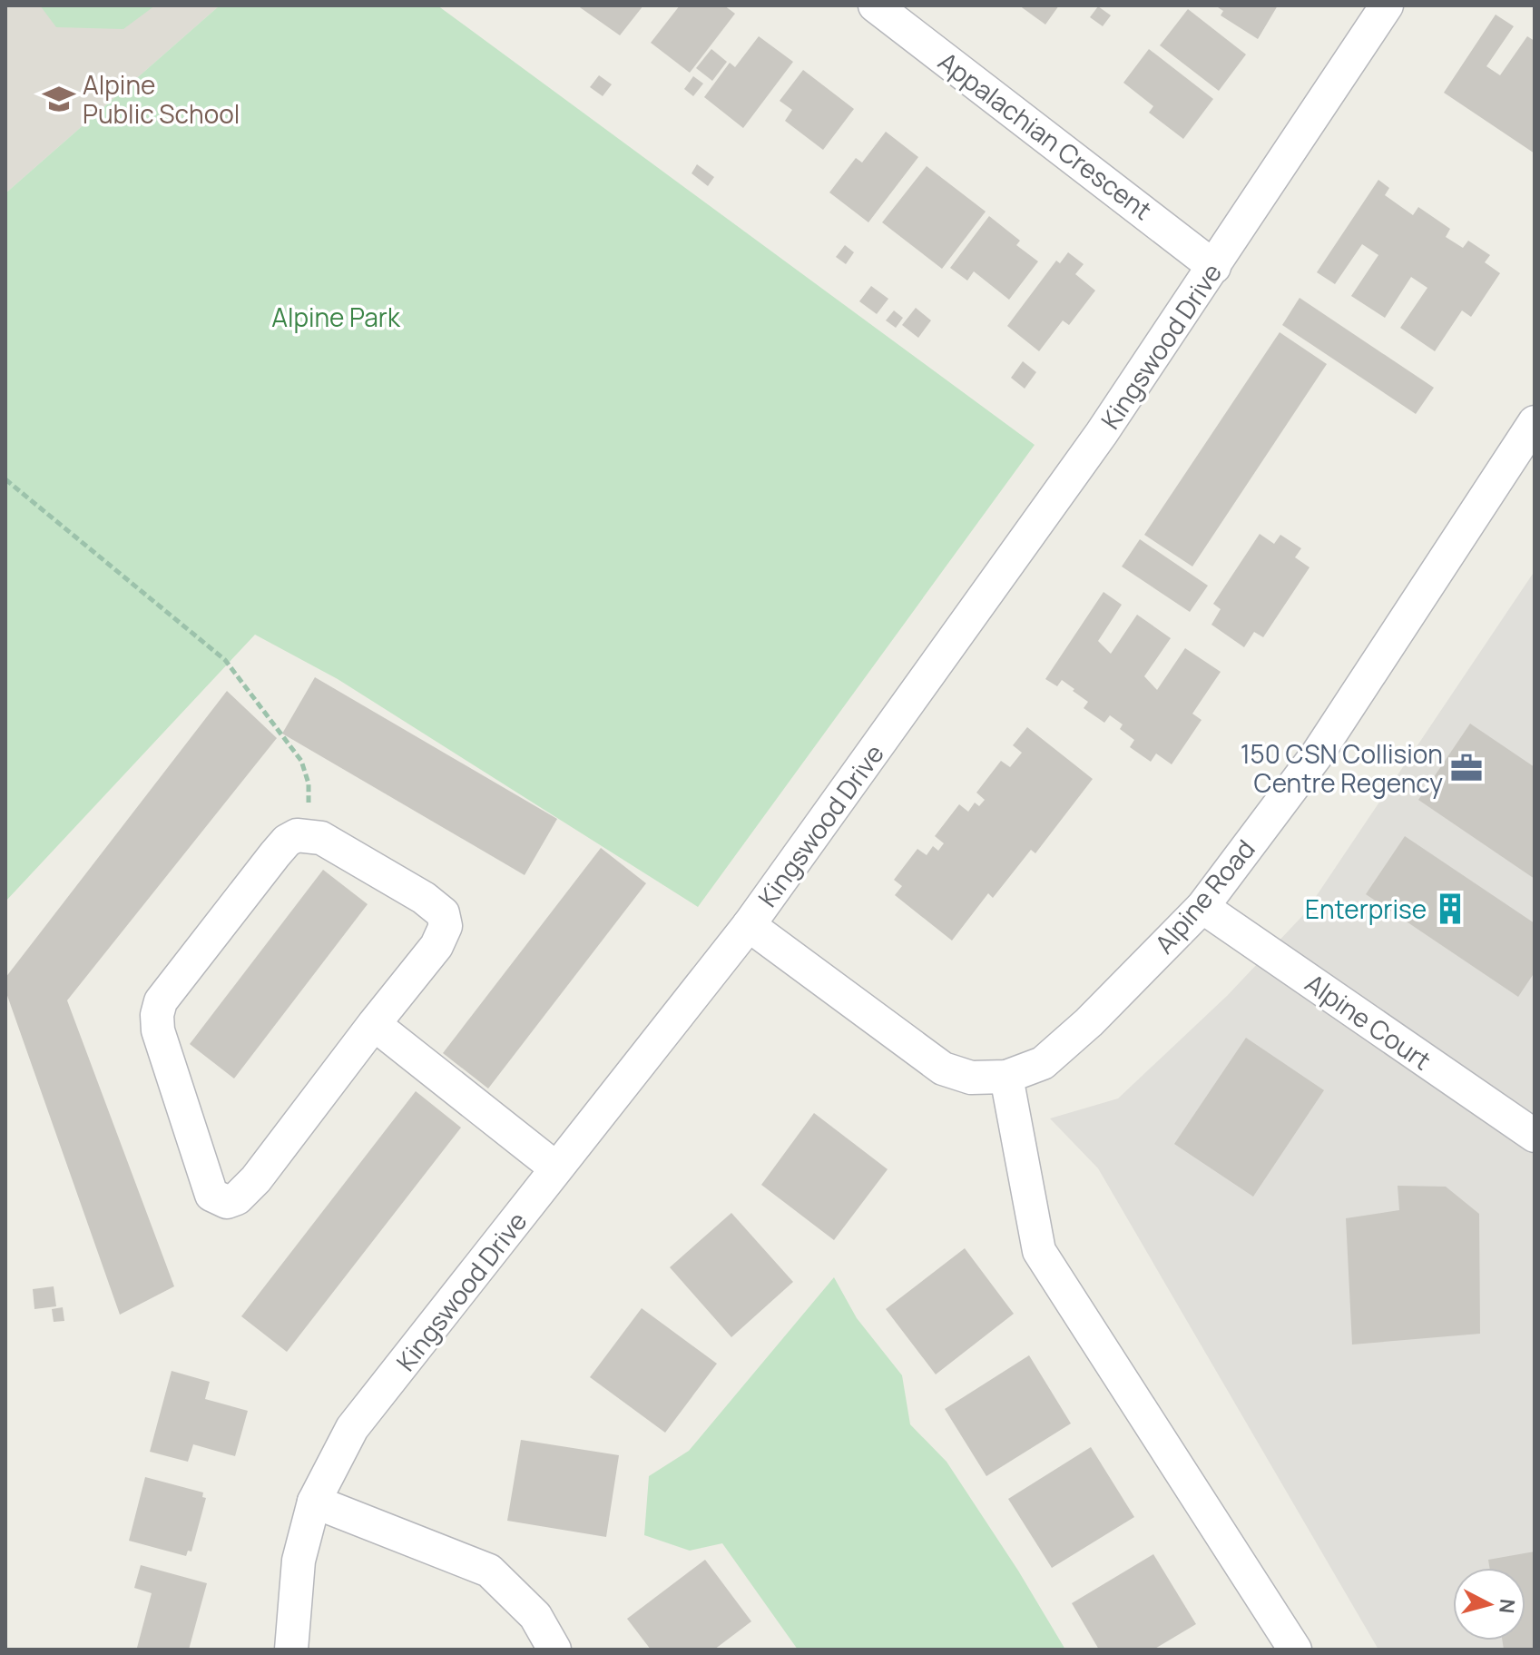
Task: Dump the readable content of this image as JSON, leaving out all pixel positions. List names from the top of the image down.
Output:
{
  "streets": {
    "street": [
      "Appalachian Crescent",
      "Kingswood Drive",
      "Alpine Road",
      "Alpine Court"
    ]
  },
  "crossings": [
    ["Appalachian Crescent", "Kingswood Drive"],
    ["Kingswood Drive", "Alpine Road"],
    ["Alpine Road", "Alpine Court"]
  ],
  "parks": ["Alpine Park"],
  "places": {
    "school or university": ["Alpine Public School"],
    "office": ["150 CSN Collision Centre Regency"],
    "building": ["Enterprise"]
  },
  "north": "right"
}
